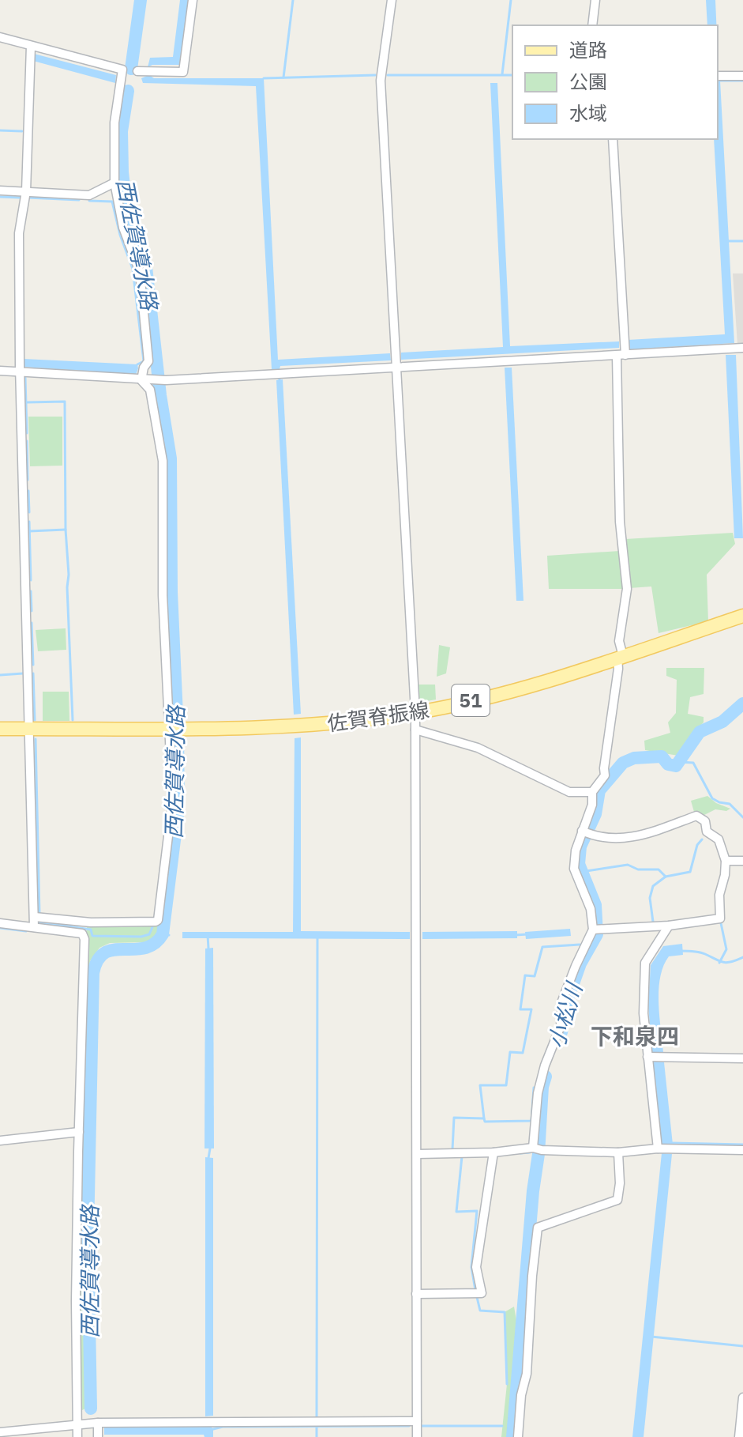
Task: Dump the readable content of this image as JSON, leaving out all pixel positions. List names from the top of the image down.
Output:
{
  "streets": {
    "main road": ["51", "佐賀脊振線"]
  },
  "districts": ["下和泉四"],
  "water": ["西佐賀導水路", "小松川"],
  "legend": ["道路", "公園", "水域"]
}
